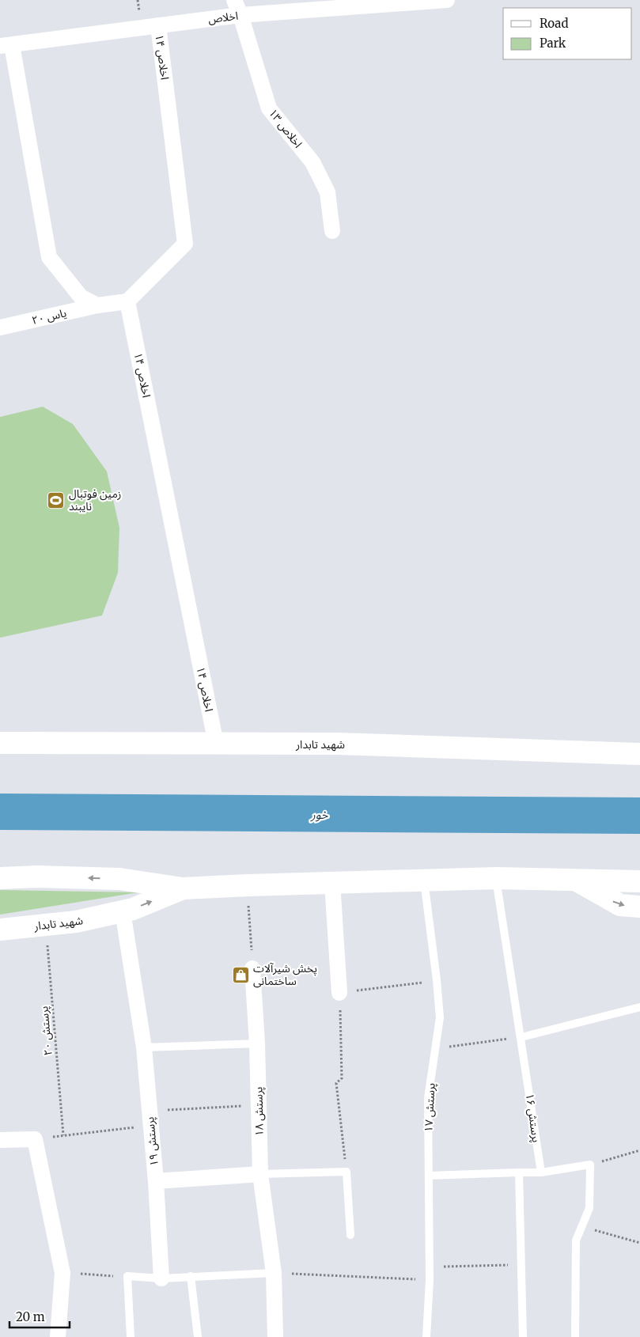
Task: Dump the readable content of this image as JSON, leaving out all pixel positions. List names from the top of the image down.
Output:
{
  "streets": {
    "street": [
      "اخلاص",
      "اخلاص ۱۴",
      "اخلاص ۱۳",
      "یاس ۲۰",
      "شهید تابدار",
      "پرستش ۱۸",
      "پرستش ۱۹"
    ],
    "lane": ["پرستش ۱۷", "پرستش ۱۶"],
    "path": ["پرستش ۲۰"]
  },
  "crossings": [
    ["اخلاص", "اخلاص ۱۴"],
    ["اخلاص", "اخلاص ۱۳"],
    ["اخلاص ۱۴", "یاس ۲۰"],
    ["اخلاص ۱۴", "شهید تابدار"],
    ["شهید تابدار", "پرستش ۲۰"],
    ["شهید تابدار", "پرستش ۱۷"],
    ["شهید تابدار", "پرستش ۱۶"],
    ["شهید تابدار", "پرستش ۱۹"]
  ],
  "water": ["خور"],
  "places": {
    "sports": ["زمین فوتبال نایبند"],
    "shop": ["پخش شیرآلات ساختمانی"]
  },
  "legend": ["Road", "Park"],
  "scale_bar": "20 m"
}
